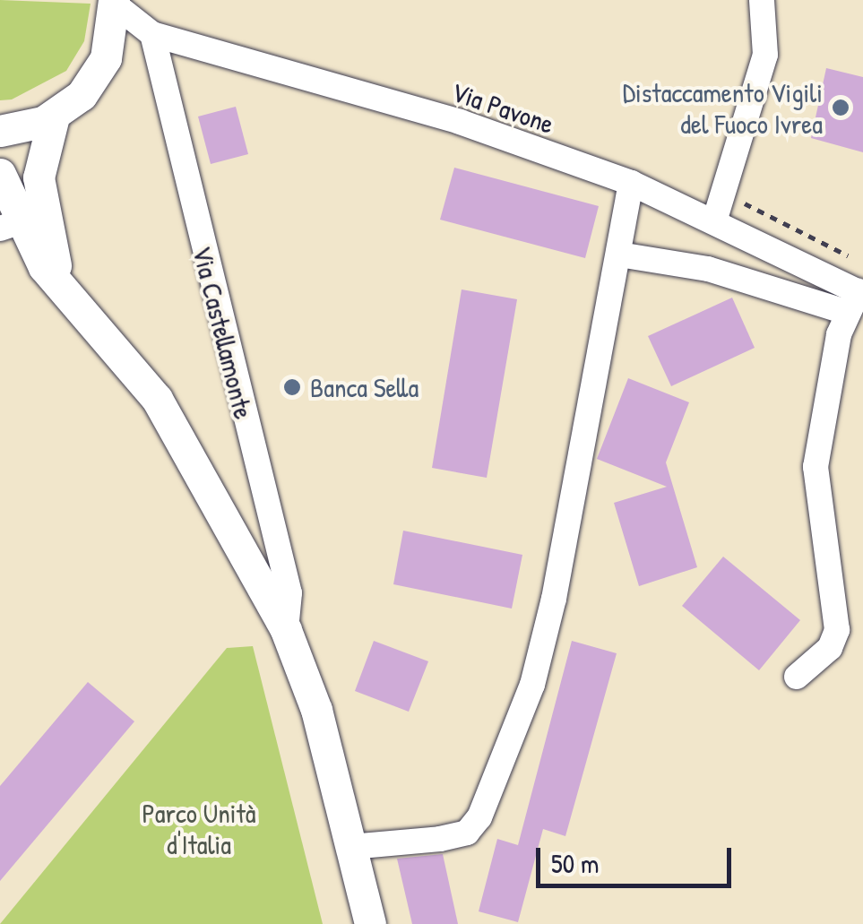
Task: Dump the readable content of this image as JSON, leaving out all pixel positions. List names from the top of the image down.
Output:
{
  "streets": {
    "main road": ["Via Castellamonte"],
    "street": ["Via Pavone"]
  },
  "crossings": [
    ["Via Pavone", "Via Castellamonte"]
  ],
  "parks": ["Parco Unità d'Italia"],
  "places": ["Distaccamento Vigili del Fuoco Ivrea", "Banca Sella"],
  "scale_bar": "50 m"
}
